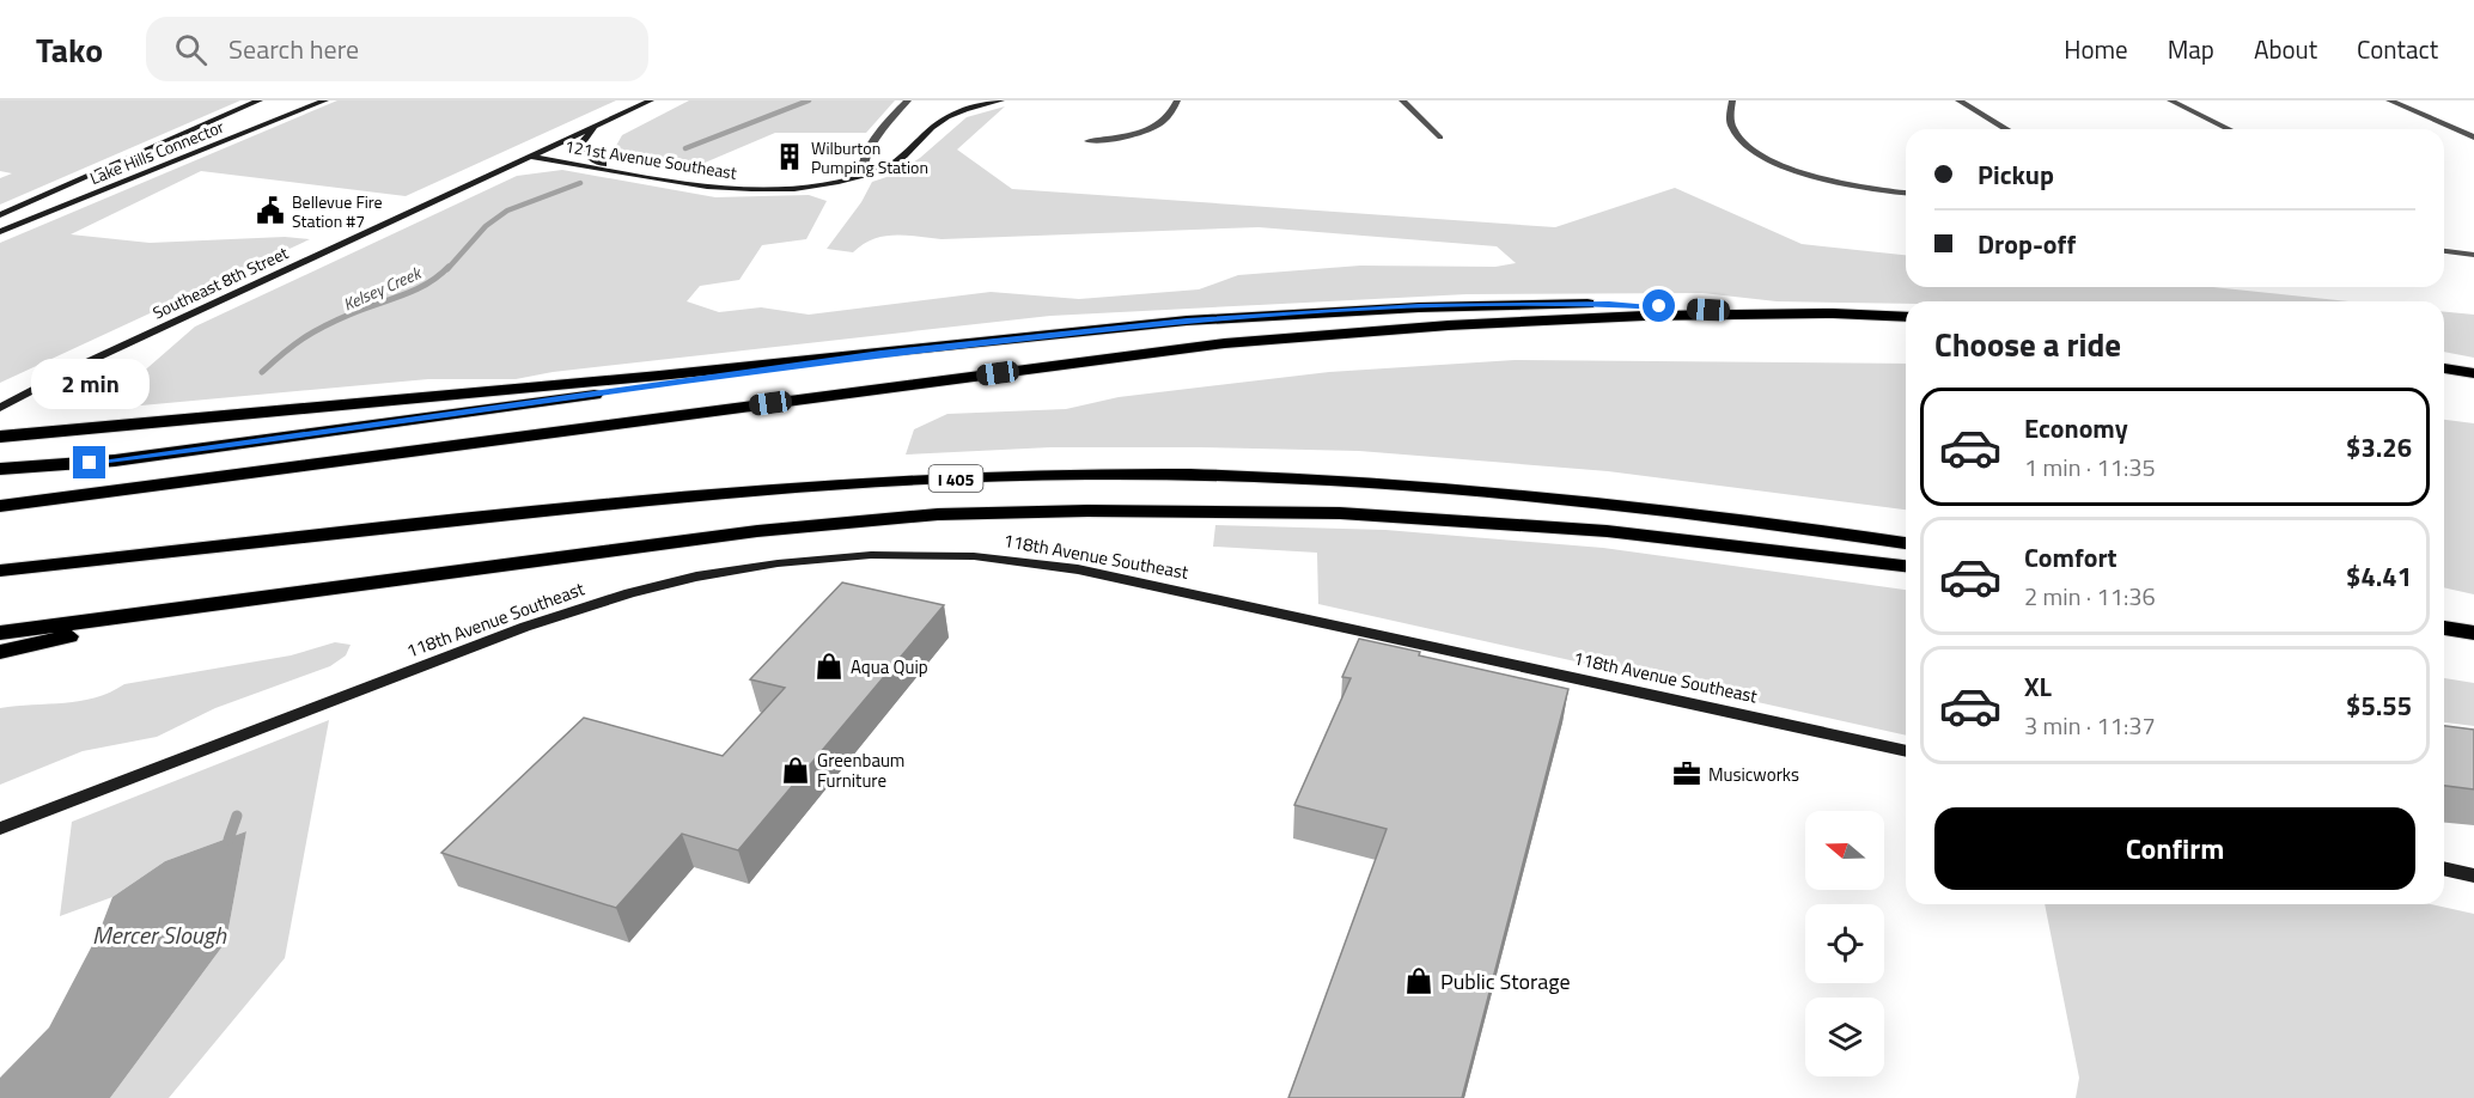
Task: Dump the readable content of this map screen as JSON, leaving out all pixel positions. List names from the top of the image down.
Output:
{
  "streets": {
    "highway": ["I 405"],
    "street": [
      "Lake Hills Connector",
      "121st Avenue Southeast",
      "Southeast 8th Street",
      "118th Avenue Southeast"
    ]
  },
  "crossings": [
    ["121st Avenue Southeast", "Southeast 8th Street"]
  ],
  "water": ["Kelsey Creek", "Mercer Slough"],
  "places": {
    "building": ["Wilburton Pumping Station"],
    "public building": ["Bellevue Fire Station #7"],
    "shop": ["Aqua Quip", "Greenbaum Furniture", "Public Storage"],
    "office": ["Musicworks"]
  },
  "north": "left",
  "page": {
    "header": "Tako",
    "search": "Search here",
    "nav": [
      "Home",
      "Map",
      "About",
      "Contact"
    ],
    "banner": ["Pickup", "Drop-off"],
    "heading": "Choose a ride",
    "bubble": "2 min",
    "list": [
      {
        "name": "Economy",
        "note": "1 min · 11:35",
        "value": "$3.26"
      },
      {
        "name": "Comfort",
        "note": "2 min · 11:36",
        "value": "$4.41"
      },
      {
        "name": "XL",
        "note": "3 min · 11:37",
        "value": "$5.55"
      }
    ],
    "buttons": "Confirm"
  }
}
